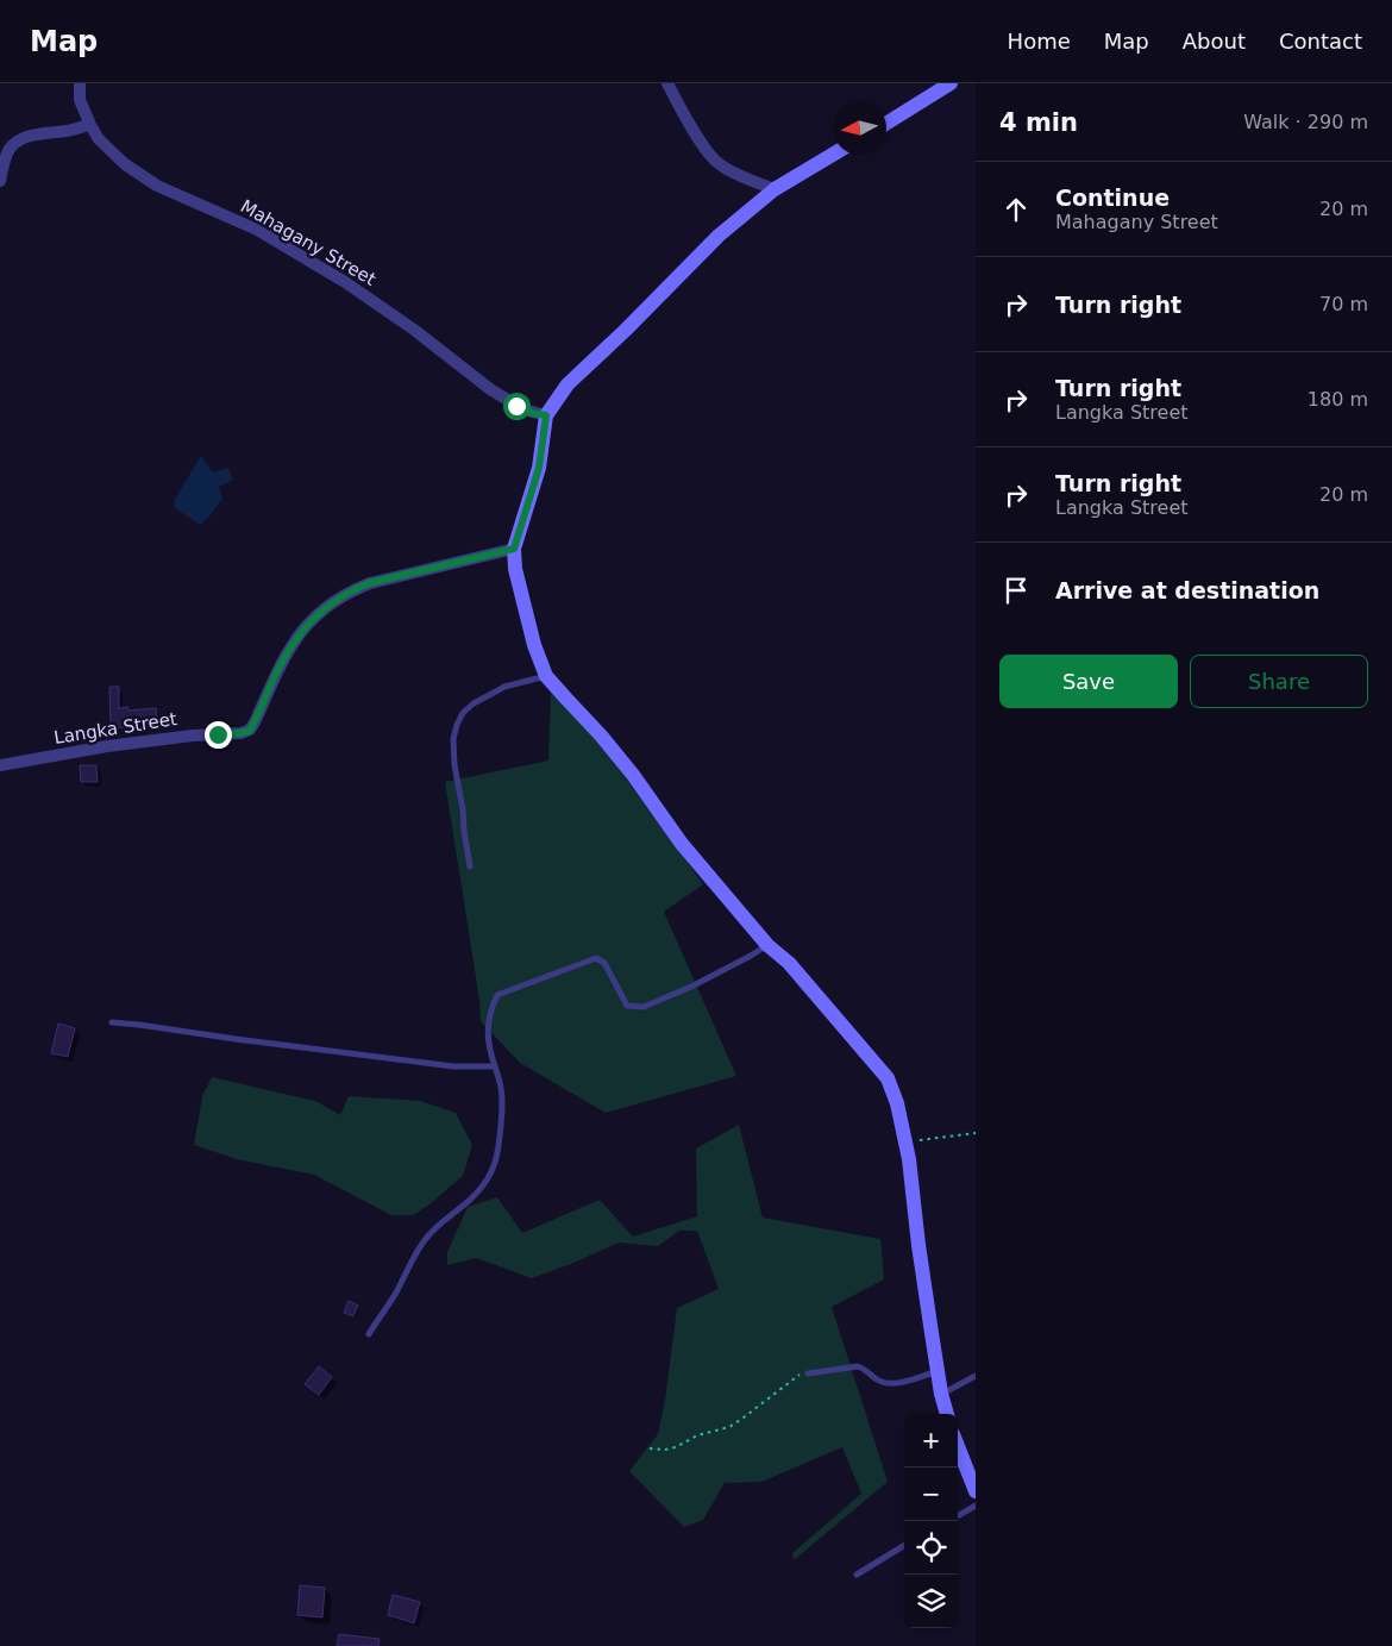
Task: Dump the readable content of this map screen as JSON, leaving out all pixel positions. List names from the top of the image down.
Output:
{
  "streets": {
    "street": ["Mahagany Street", "Langka Street"]
  },
  "north": "left",
  "page": {
    "header": "Map",
    "nav": [
      "Home",
      "Map",
      "About",
      "Contact"
    ],
    "heading": ["4 min", "Walk · 290 m"],
    "list": [
      ["Continue", "Mahagany Street", "20 m"],
      ["Turn right", "70 m"],
      ["Turn right", "Langka Street", "180 m"],
      ["Turn right", "Langka Street", "20 m"],
      "Arrive at destination"
    ],
    "buttons": ["Save", "Share"],
    "map_buttons": ["+", "−"]
  }
}
